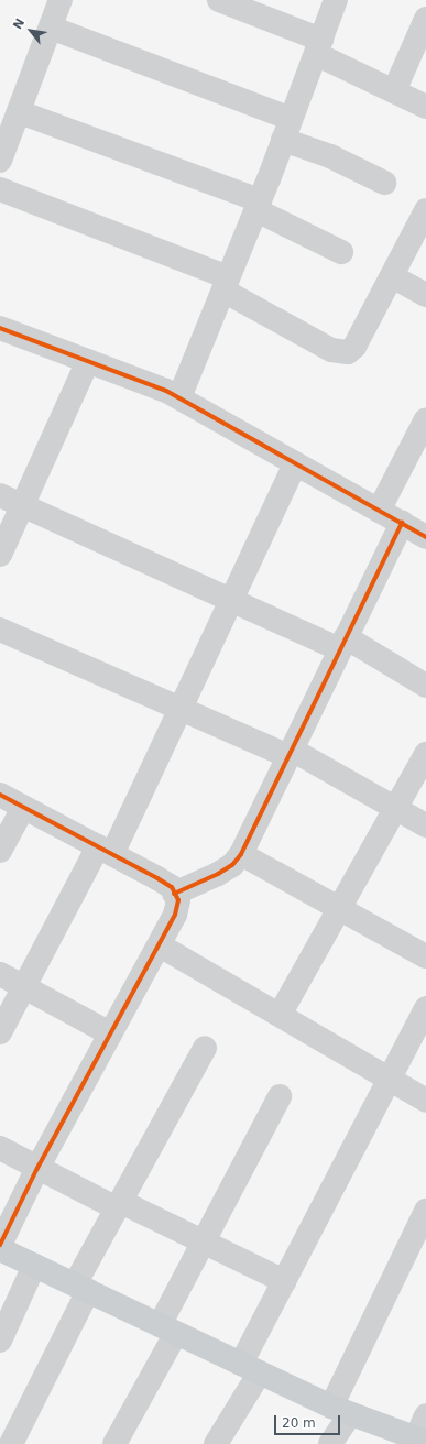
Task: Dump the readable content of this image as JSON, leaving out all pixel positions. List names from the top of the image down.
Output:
{
  "scale_bar": "20 m",
  "north": "top left"
}
